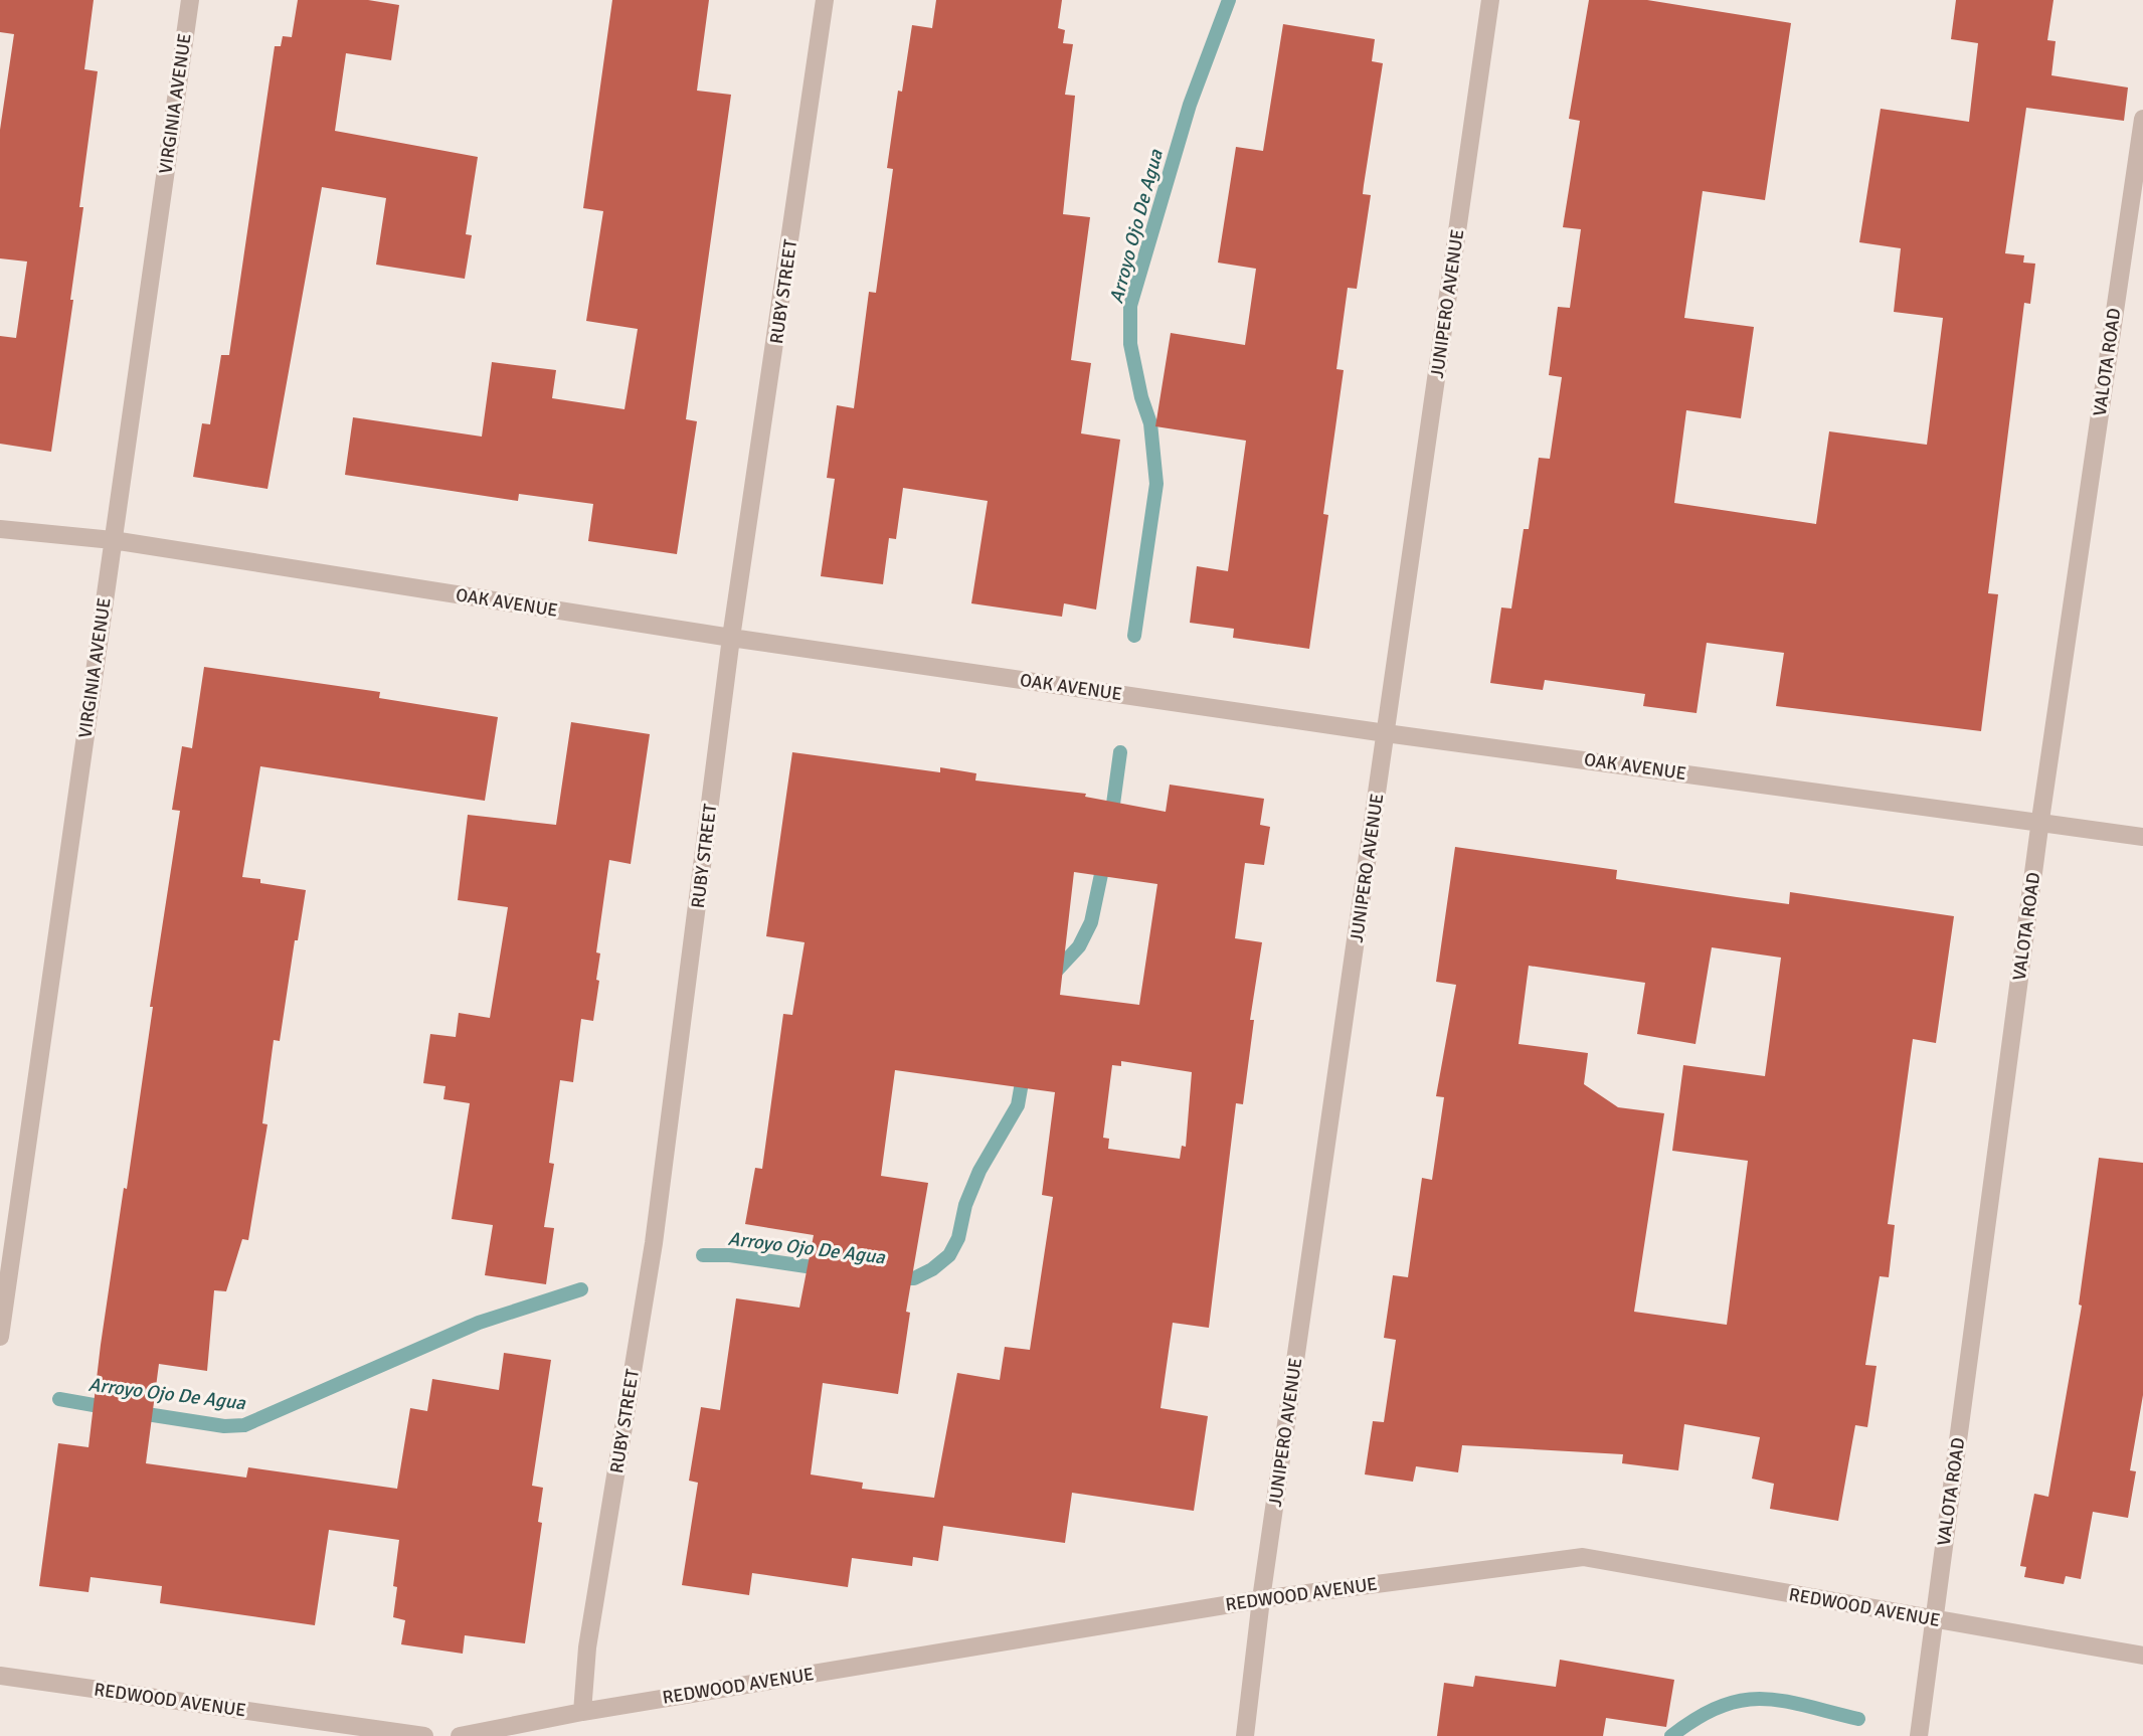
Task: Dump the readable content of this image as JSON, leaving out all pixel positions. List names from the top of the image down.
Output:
{
  "streets": {
    "street": [
      "VIRGINIA AVENUE",
      "RUBY STREET",
      "JUNIPERO AVENUE",
      "VALOTA ROAD",
      "OAK AVENUE",
      "REDWOOD AVENUE"
    ]
  },
  "crossings": [
    ["VIRGINIA AVENUE", "OAK AVENUE"],
    ["RUBY STREET", "OAK AVENUE"],
    ["RUBY STREET", "REDWOOD AVENUE"],
    ["JUNIPERO AVENUE", "OAK AVENUE"],
    ["JUNIPERO AVENUE", "REDWOOD AVENUE"],
    ["VALOTA ROAD", "OAK AVENUE"],
    ["VALOTA ROAD", "REDWOOD AVENUE"]
  ],
  "water": ["Arroyo Ojo De Agua"]
}
